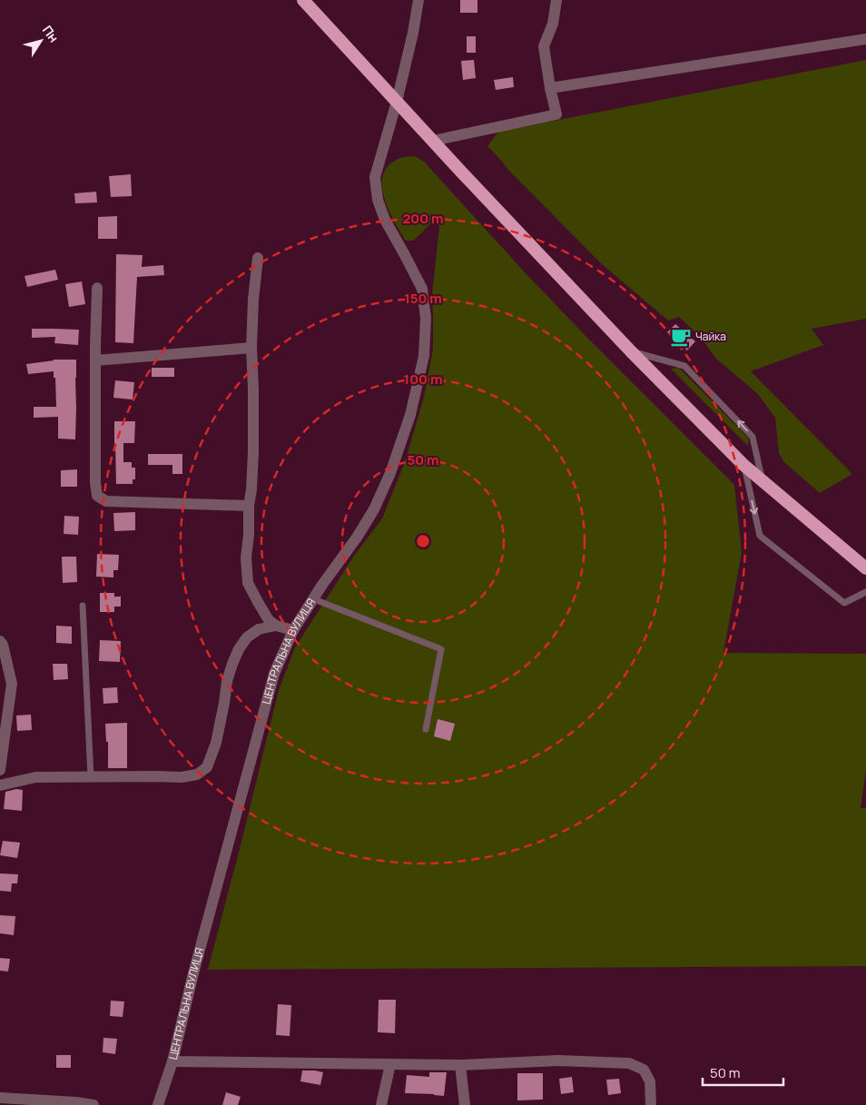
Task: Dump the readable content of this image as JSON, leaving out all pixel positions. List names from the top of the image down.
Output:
{
  "streets": {
    "street": ["ЦЕНТРАЛЬНА ВУЛИЦЯ"]
  },
  "places": {
    "cafe": ["Чайка"]
  },
  "scale_bar": "50 m",
  "north": "top right",
  "rings": [
    "200 m",
    "150 m",
    "100 m",
    "50 m"
  ]
}
